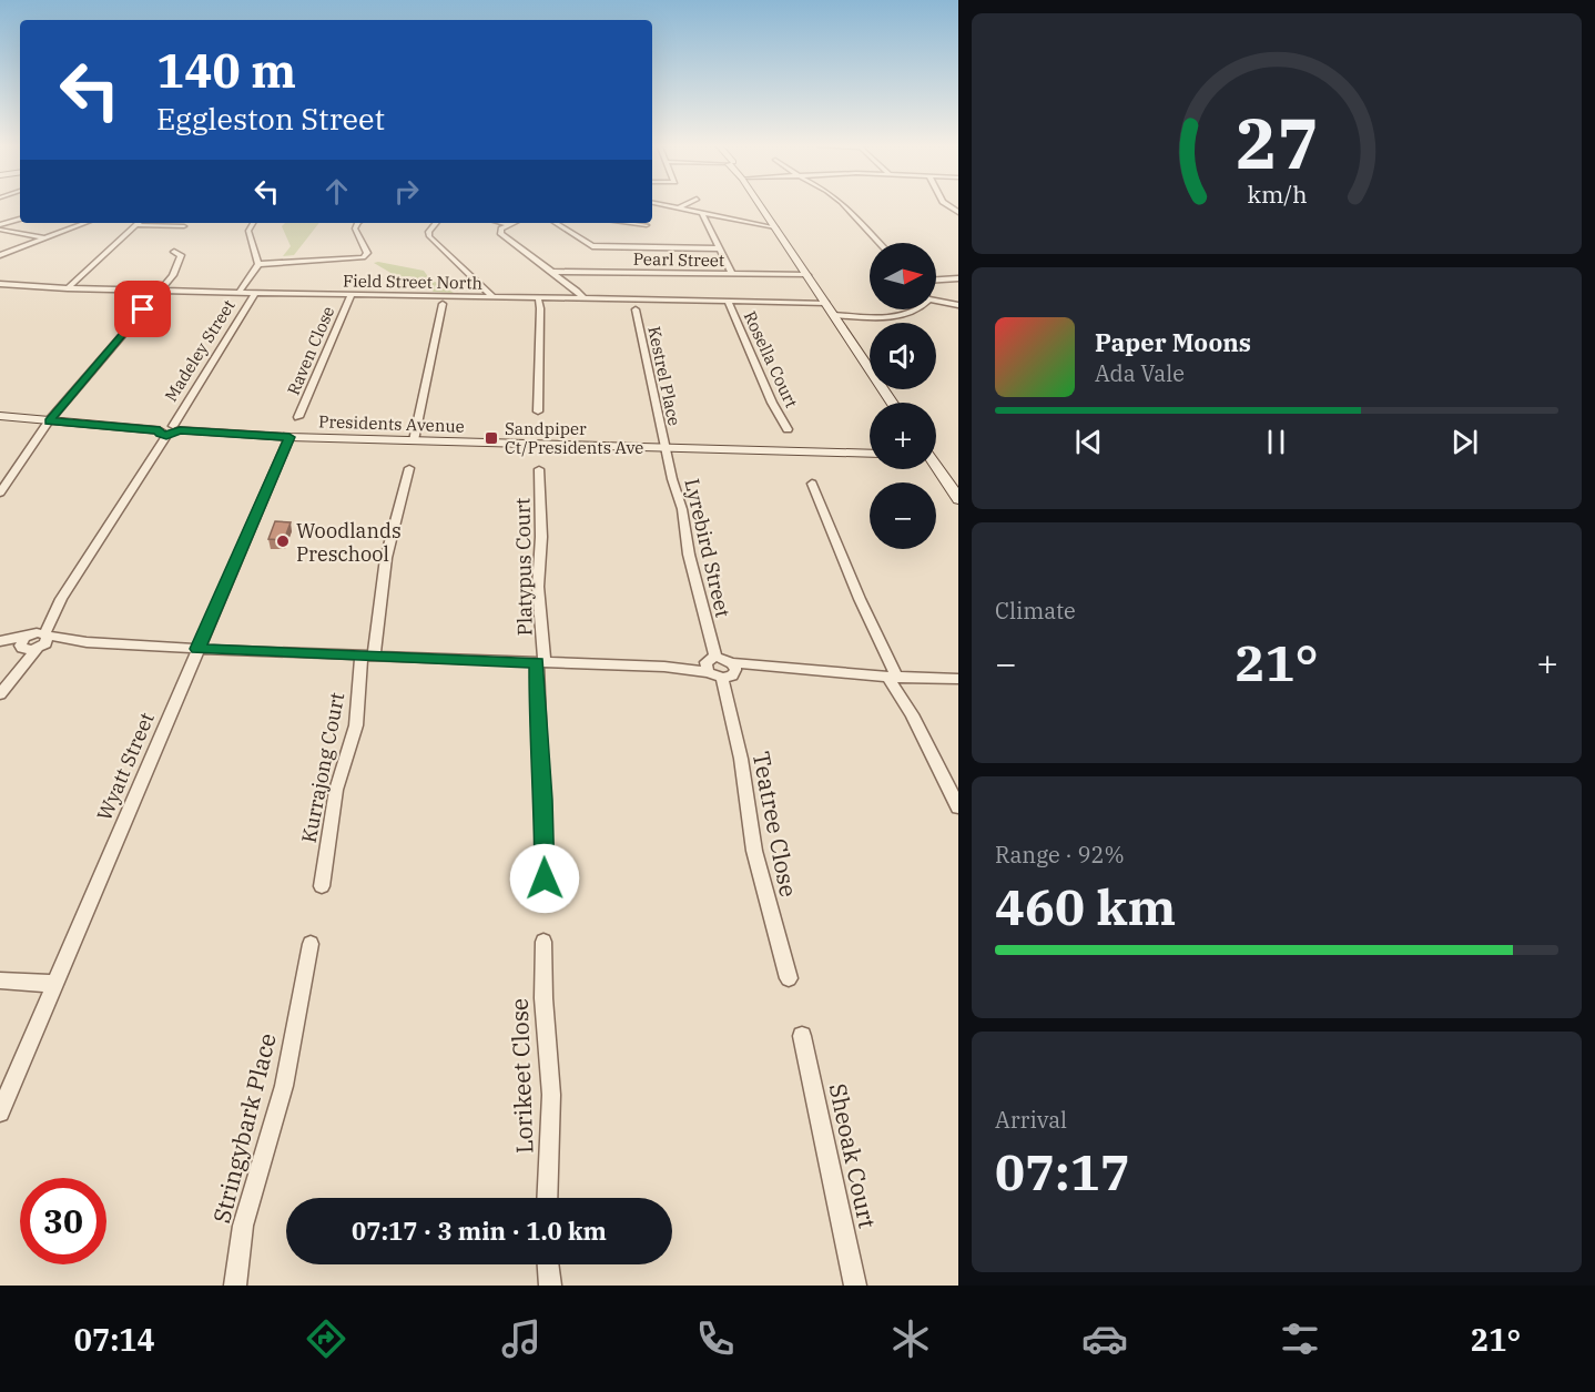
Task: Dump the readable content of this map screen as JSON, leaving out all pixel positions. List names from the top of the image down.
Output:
{
  "streets": {
    "street": [
      "Pearl Street",
      "Field Street North",
      "Madeley Street",
      "Raven Close",
      "Rosella Court",
      "Kestrel Place",
      "Presidents Avenue",
      "Lyrebird Street",
      "Platypus Court",
      "Wyatt Street",
      "Kurrajong Court",
      "Teatree Close",
      "Lorikeet Close",
      "Stringybark Place",
      "Sheoak Court"
    ]
  },
  "crossings": [
    ["Field Street North", "Madeley Street"],
    ["Field Street North", "Raven Close"],
    ["Field Street North", "Rosella Court"],
    ["Madeley Street", "Presidents Avenue"],
    ["Kestrel Place", "Presidents Avenue"],
    ["Kestrel Place", "Lyrebird Street"],
    ["Presidents Avenue", "Lyrebird Street"],
    ["Presidents Avenue", "Wyatt Street"],
    ["Lyrebird Street", "Teatree Close"]
  ],
  "places": {
    "transit": ["Sandpiper Ct/Presidents Ave"],
    "other": ["Woodlands Preschool"]
  },
  "north": "right",
  "page": {
    "turn": ["140 m", "Eggleston Street"],
    "map_buttons": ["+", "−"],
    "song": ["Paper Moons", "Ada Vale"],
    "tile": [
      "Climate",
      ["Range · 92%", "460 km"],
      ["Arrival", "07:17"]
    ],
    "heat": ["−", "21°", "+"],
    "limit": "30",
    "trip": "07:17 · 3 min · 1.0 km",
    "tabs": ["07:14", "21°"],
    "gauge": ["27", "km/h"]
  }
}
